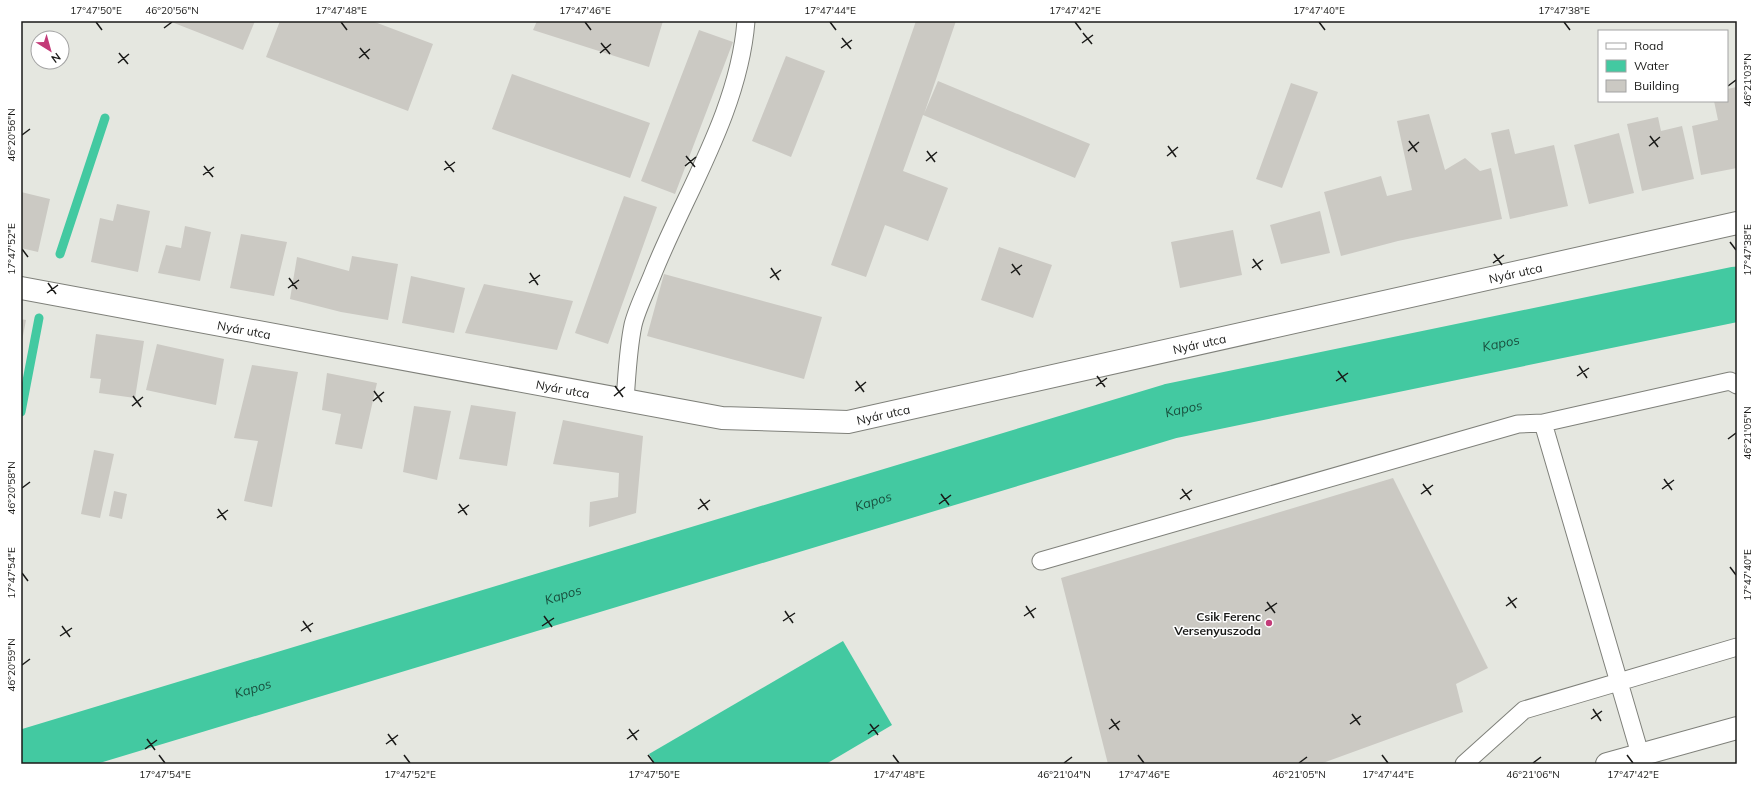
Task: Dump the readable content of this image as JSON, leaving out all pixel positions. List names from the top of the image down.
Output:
{
  "streets": {
    "street": ["Nyár utca"]
  },
  "water": ["Kapos"],
  "places": ["Csik Ferenc Versenyuszoda"],
  "legend": ["Road", "Water", "Building"],
  "north": "bottom right",
  "coordinates": [
    "17°47'50\"E",
    "46°20'56\"N",
    "17°47'48\"E",
    "17°47'46\"E",
    "17°47'44\"E",
    "17°47'42\"E",
    "17°47'40\"E",
    "17°47'38\"E",
    "46°21'03\"N",
    "17°47'52\"E",
    "46°21'05\"N",
    "46°20'58\"N",
    "17°47'54\"E",
    "46°20'59\"N",
    "46°21'04\"N",
    "46°21'06\"N"
  ]
}
